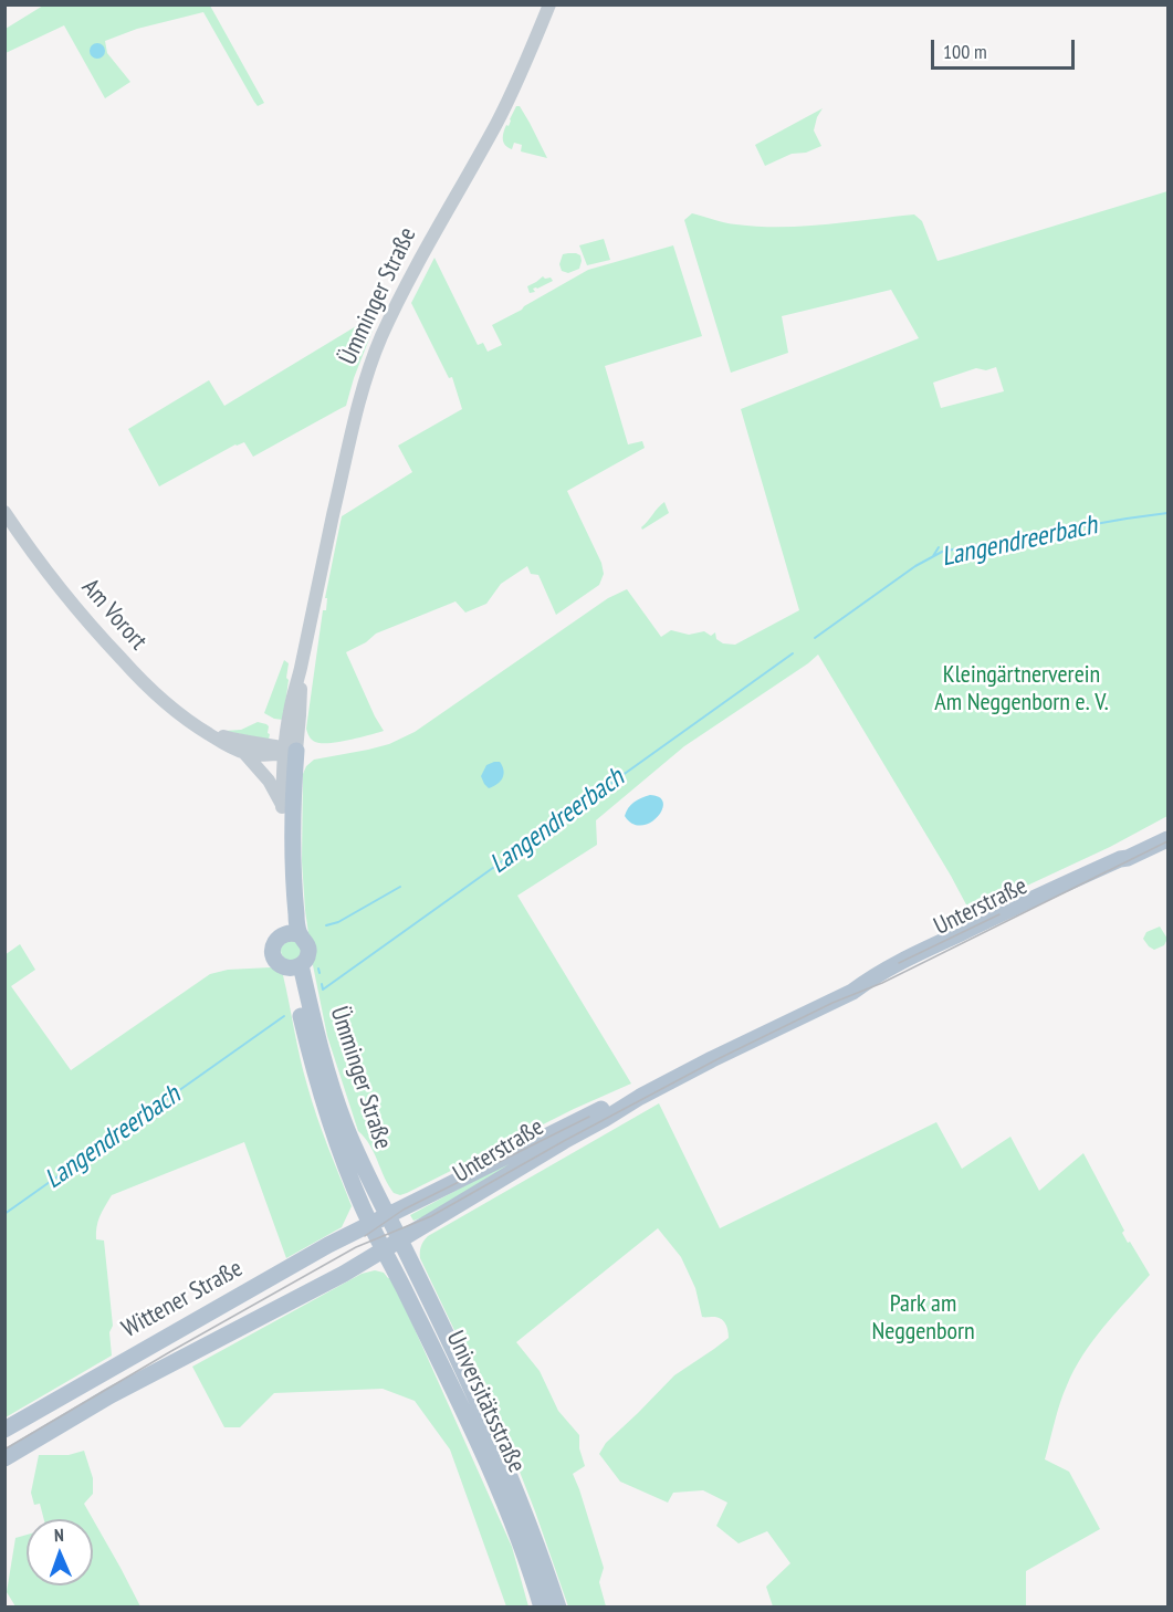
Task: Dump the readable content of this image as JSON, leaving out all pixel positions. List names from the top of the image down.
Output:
{
  "streets": {
    "main road": [
      "Ümminger Straße",
      "Unterstraße",
      "Wittener Straße",
      "Universitätsstraße"
    ],
    "street": ["Am Vorort"]
  },
  "crossings": [
    ["Ümminger Straße", "Am Vorort"],
    ["Ümminger Straße", "Unterstraße"],
    ["Ümminger Straße", "Wittener Straße"],
    ["Ümminger Straße", "Universitätsstraße"],
    ["Unterstraße", "Wittener Straße"],
    ["Unterstraße", "Universitätsstraße"],
    ["Wittener Straße", "Universitätsstraße"]
  ],
  "water": ["Langendreerbach"],
  "parks": ["Kleingärtnerverein Am Neggenborn e. V.", "Park am Neggenborn"],
  "scale_bar": "100 m",
  "north": "top"
}
